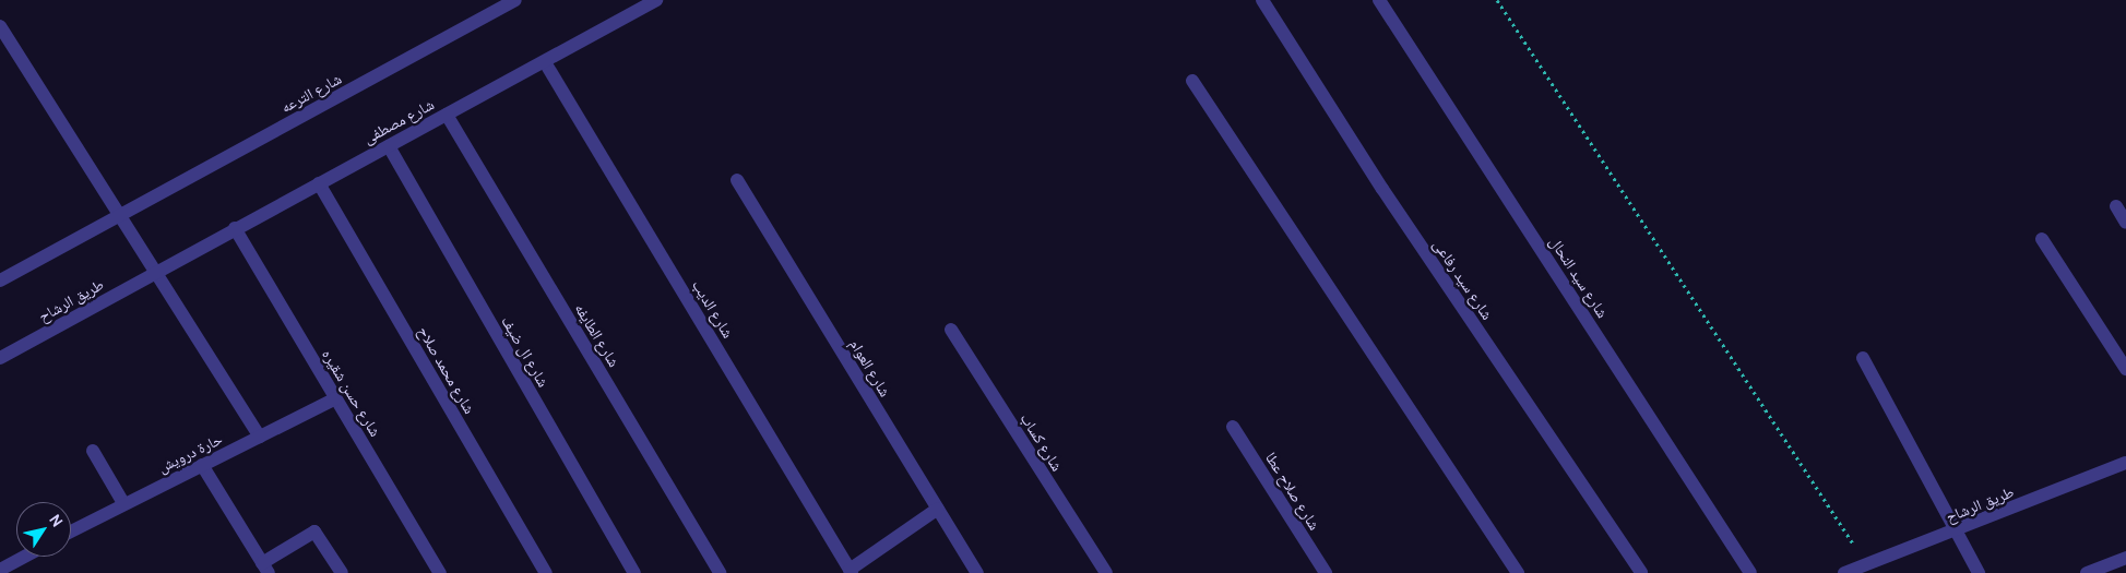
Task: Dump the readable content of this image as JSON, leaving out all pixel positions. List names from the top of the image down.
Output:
{
  "streets": {
    "street": [
      "شارع الترعه",
      "شارع مصطفى",
      "شارع سيد النحال",
      "شارع سيد رفاعى",
      "طريق الرشاح",
      "شارع الديب",
      "شارع الطايفه",
      "شارع ال ضيف",
      "شارع العوام",
      "شارع محمد صلاح",
      "شارع حسن شقيره",
      "شارع كساب",
      "حارة درويش",
      "شارع صلاح عطا"
    ]
  },
  "crossings": [
    ["شارع مصطفى", "طريق الرشاح"],
    ["شارع مصطفى", "شارع الديب"],
    ["شارع مصطفى", "شارع الطايفه"],
    ["شارع مصطفى", "شارع ال ضيف"],
    ["شارع مصطفى", "شارع محمد صلاح"],
    ["شارع مصطفى", "شارع حسن شقيره"],
    ["شارع حسن شقيره", "حارة درويش"]
  ],
  "north": "top right"
}
